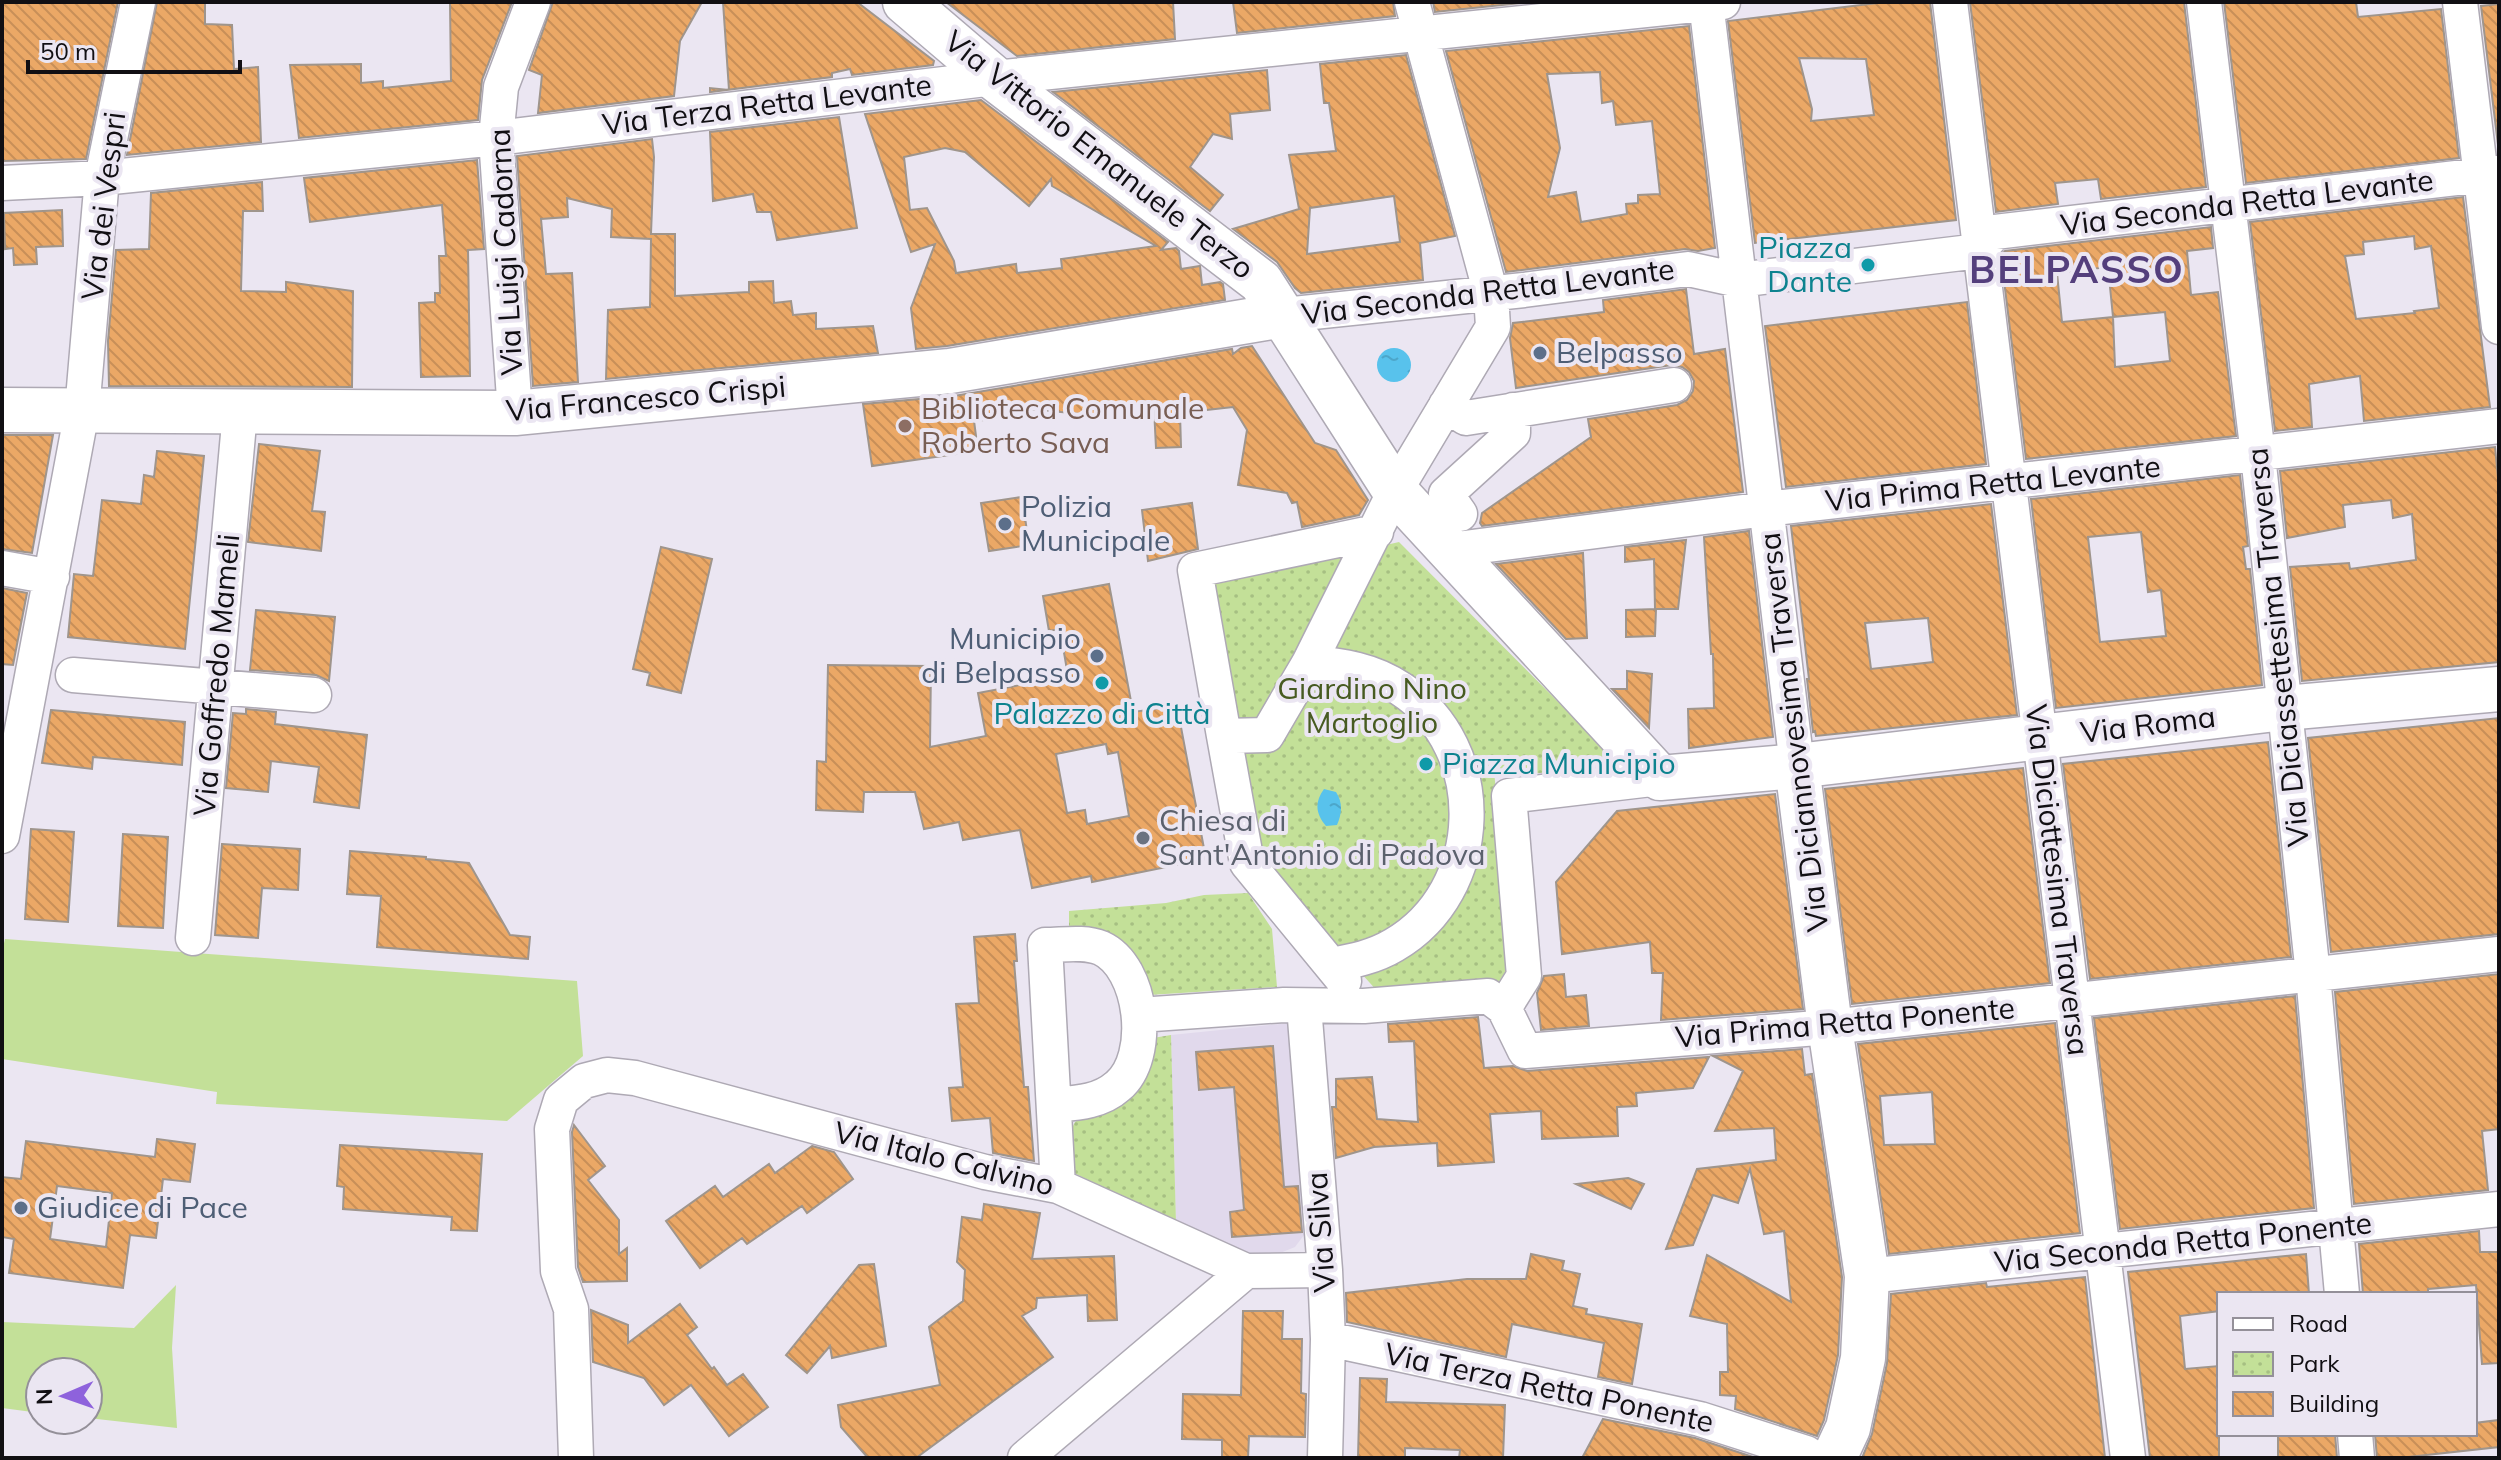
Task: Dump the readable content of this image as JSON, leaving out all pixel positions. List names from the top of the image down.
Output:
{
  "streets": {
    "street": [
      "Via Terza Retta Levante",
      "Via Vittorio Emanuele Terzo",
      "Via Seconda Retta Levante",
      "Via dei Vespri",
      "Via Luigi Cadorna",
      "Via Francesco Crispi",
      "Via Prima Retta Levante",
      "Via Diciassettesima Traversa",
      "Via Goffredo Mameli",
      "Via Roma",
      "Via Diciannovesima Traversa",
      "Via Diciottesima Traversa",
      "Via Prima Retta Ponente",
      "Via Italo Calvino",
      "Via Silva",
      "Via Seconda Retta Ponente",
      "Via Terza Retta Ponente"
    ]
  },
  "crossings": [
    ["Via Terza Retta Levante", "Via Vittorio Emanuele Terzo"],
    ["Via Terza Retta Levante", "Via dei Vespri"],
    ["Via Terza Retta Levante", "Via Luigi Cadorna"],
    ["Via Terza Retta Levante", "Via Diciannovesima Traversa"],
    ["Via Vittorio Emanuele Terzo", "Via Seconda Retta Levante"],
    ["Via Vittorio Emanuele Terzo", "Via Francesco Crispi"],
    ["Via Vittorio Emanuele Terzo", "Via Prima Retta Levante"],
    ["Via Vittorio Emanuele Terzo", "Via Roma"],
    ["Via Seconda Retta Levante", "Via Francesco Crispi"],
    ["Via Seconda Retta Levante", "Via Diciassettesima Traversa"],
    ["Via Seconda Retta Levante", "Via Diciannovesima Traversa"],
    ["Via Seconda Retta Levante", "Via Diciottesima Traversa"],
    ["Via dei Vespri", "Via Francesco Crispi"],
    ["Via Luigi Cadorna", "Via Francesco Crispi"],
    ["Via Francesco Crispi", "Via Goffredo Mameli"],
    ["Via Prima Retta Levante", "Via Diciassettesima Traversa"],
    ["Via Prima Retta Levante", "Via Diciannovesima Traversa"],
    ["Via Prima Retta Levante", "Via Diciottesima Traversa"],
    ["Via Diciassettesima Traversa", "Via Roma"],
    ["Via Diciassettesima Traversa", "Via Prima Retta Ponente"],
    ["Via Diciassettesima Traversa", "Via Seconda Retta Ponente"],
    ["Via Roma", "Via Diciannovesima Traversa"],
    ["Via Roma", "Via Diciottesima Traversa"],
    ["Via Diciannovesima Traversa", "Via Prima Retta Ponente"],
    ["Via Diciannovesima Traversa", "Via Seconda Retta Ponente"],
    ["Via Diciottesima Traversa", "Via Prima Retta Ponente"],
    ["Via Diciottesima Traversa", "Via Seconda Retta Ponente"],
    ["Via Italo Calvino", "Via Silva"],
    ["Via Silva", "Via Terza Retta Ponente"]
  ],
  "districts": ["BELPASSO"],
  "parks": ["Giardino Nino Martoglio"],
  "places": [
    "Piazza Dante",
    "Belpasso",
    "Biblioteca Comunale Roberto Sava",
    "Polizia Municipale",
    "Municipio di Belpasso",
    "Palazzo di Città",
    "Piazza Municipio",
    "Chiesa di Sant'Antonio di Padova",
    "Giudice di Pace"
  ],
  "legend": ["Road", "Park", "Building"],
  "scale_bar": "50 m",
  "north": "left"
}
